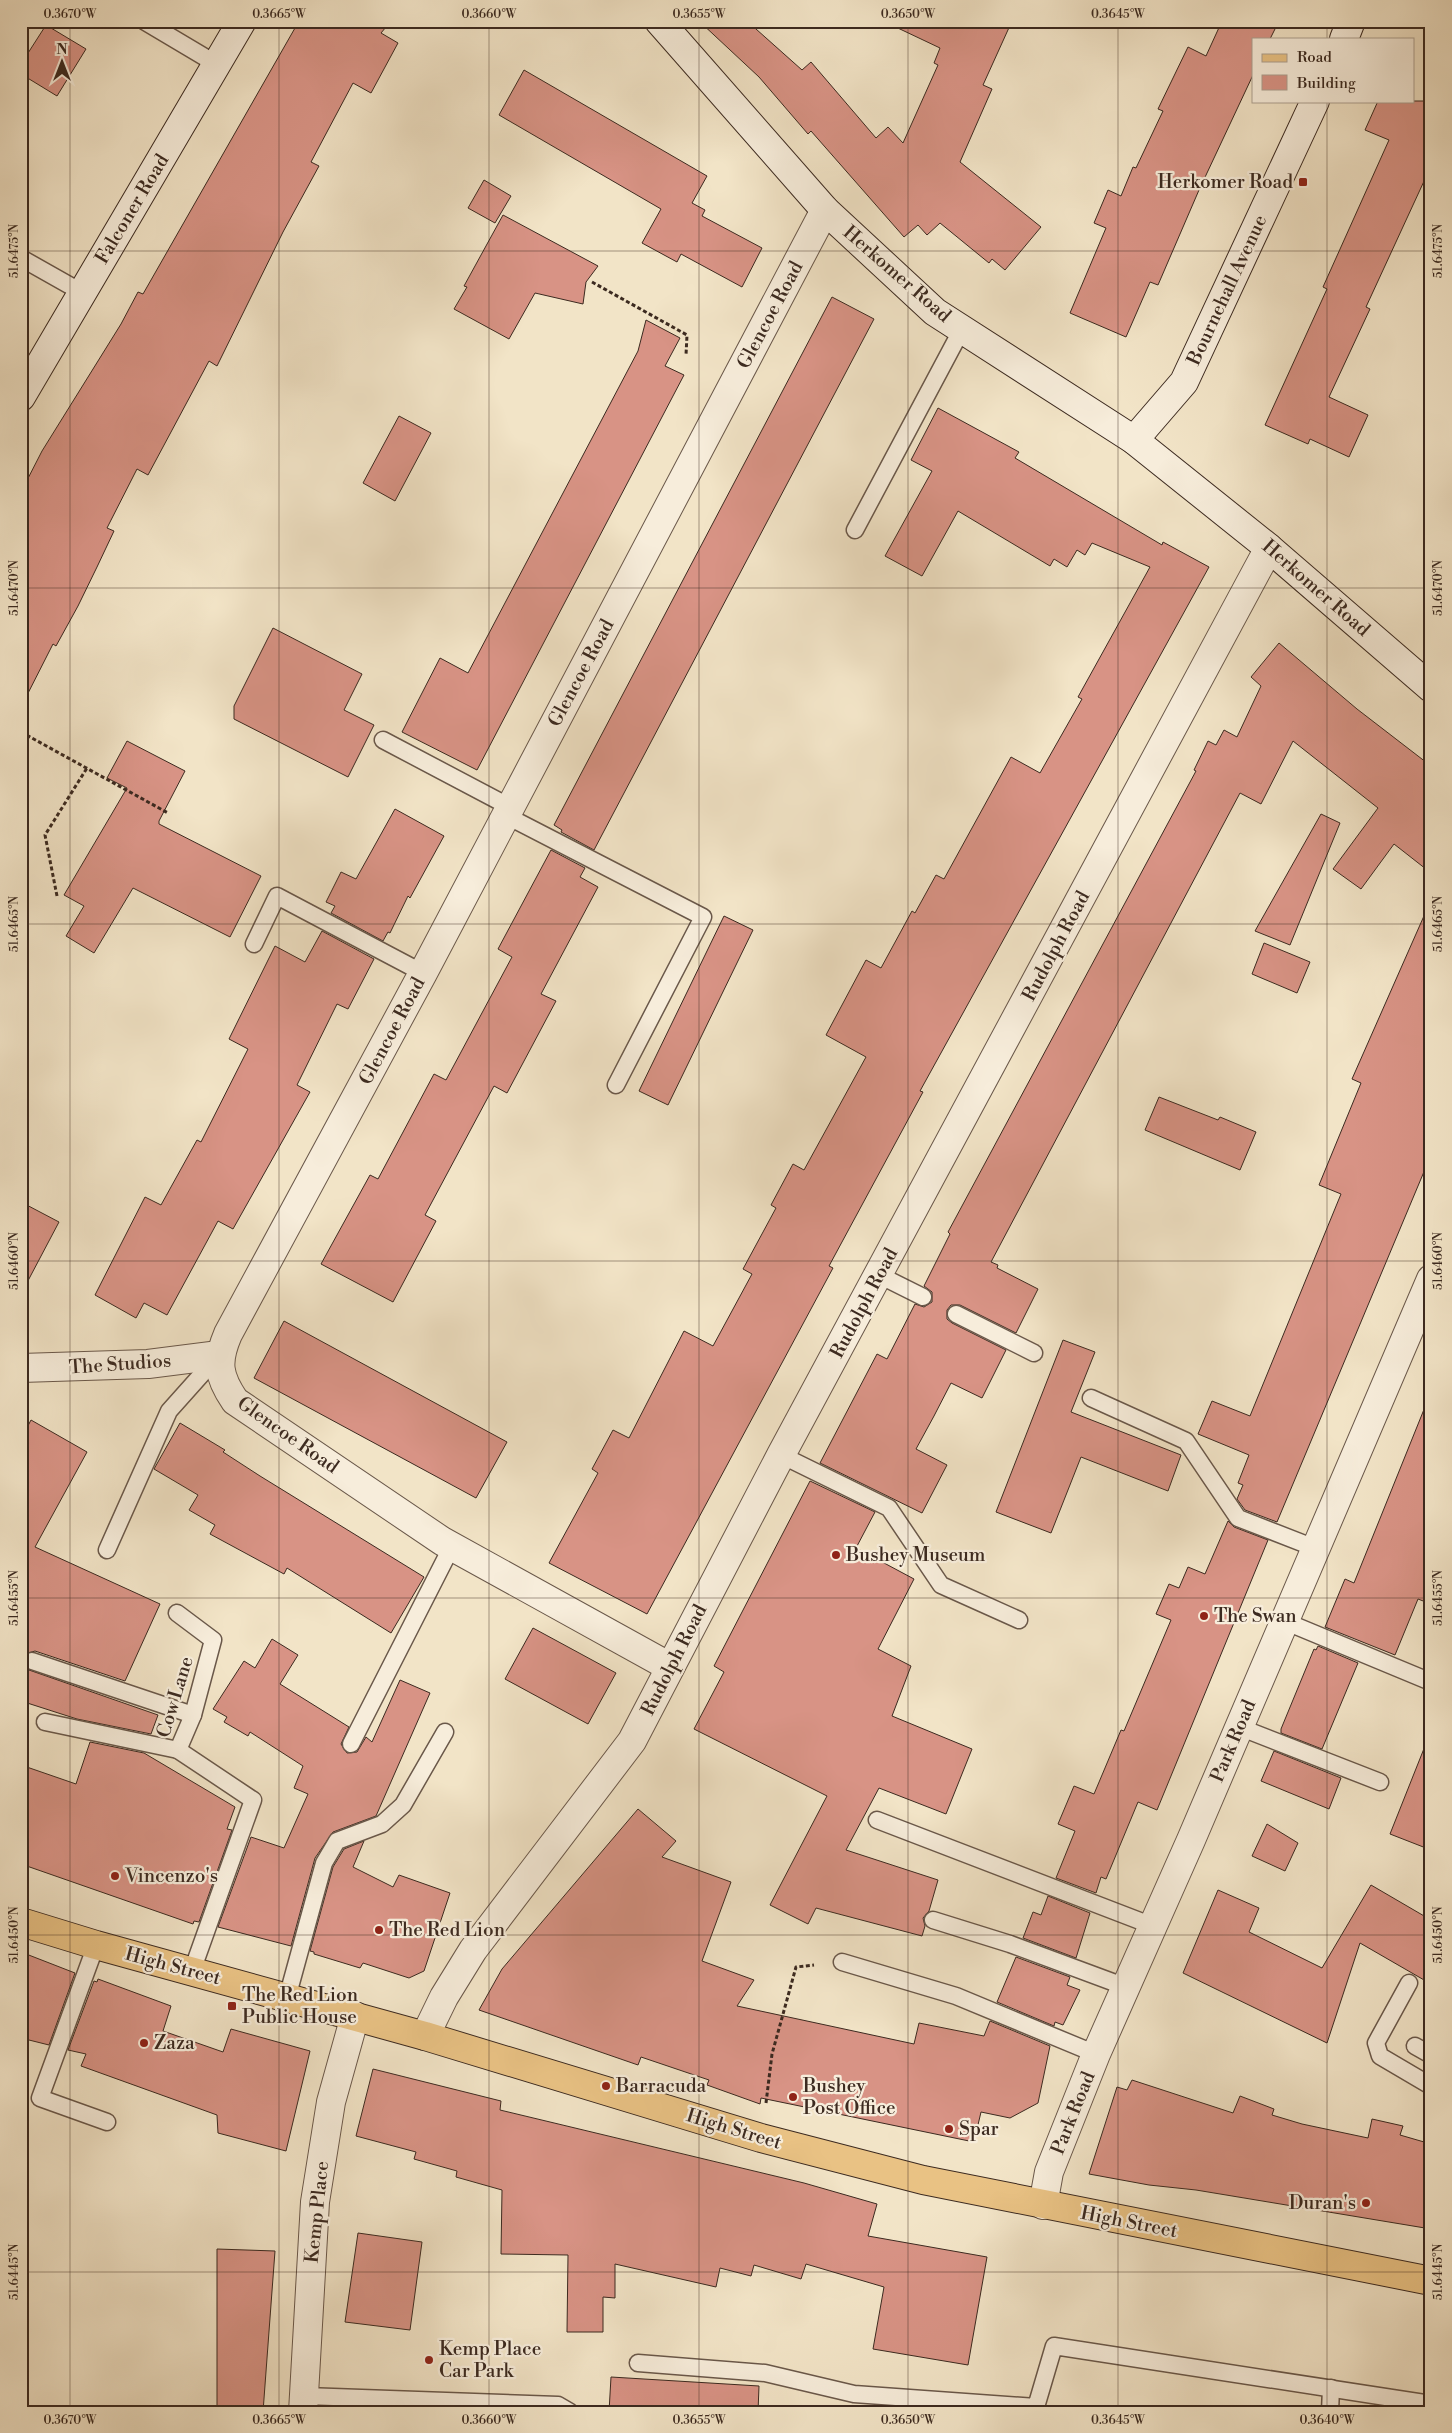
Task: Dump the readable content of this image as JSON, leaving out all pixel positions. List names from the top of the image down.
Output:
{
  "streets": {
    "main road": ["High Street"],
    "street": [
      "Falconer Road",
      "Herkomer Road",
      "Bournehall Avenue",
      "Glencoe Road",
      "Rudolph Road",
      "The Studios",
      "Park Road",
      "Kemp Place"
    ],
    "lane": ["Cow Lane"]
  },
  "crossings": [
    ["Herkomer Road", "Bournehall Avenue"],
    ["Herkomer Road", "Glencoe Road"],
    ["Herkomer Road", "Rudolph Road"],
    ["Glencoe Road", "Rudolph Road"],
    ["Glencoe Road", "The Studios"],
    ["Rudolph Road", "High Street"],
    ["Cow Lane", "High Street"],
    ["Park Road", "High Street"],
    ["High Street", "Kemp Place"]
  ],
  "places": {
    "transit": ["Herkomer Road", "The Red Lion Public House"],
    "other": [
      "Bushey Museum",
      "The Swan",
      "Vincenzo's",
      "The Red Lion",
      "Zaza",
      "Barracuda",
      "Bushey Post Office",
      "Spar",
      "Duran's",
      "Kemp Place Car Park"
    ]
  },
  "legend": ["Road", "Building"],
  "north": "top",
  "coordinates": [
    "0.3670°W",
    "0.3665°W",
    "0.3660°W",
    "0.3655°W",
    "0.3650°W",
    "0.3645°W",
    "51.6475°N",
    "51.6470°N",
    "51.6465°N",
    "51.6460°N",
    "51.6455°N",
    "51.6450°N",
    "51.6445°N",
    "0.3640°W"
  ]
}
